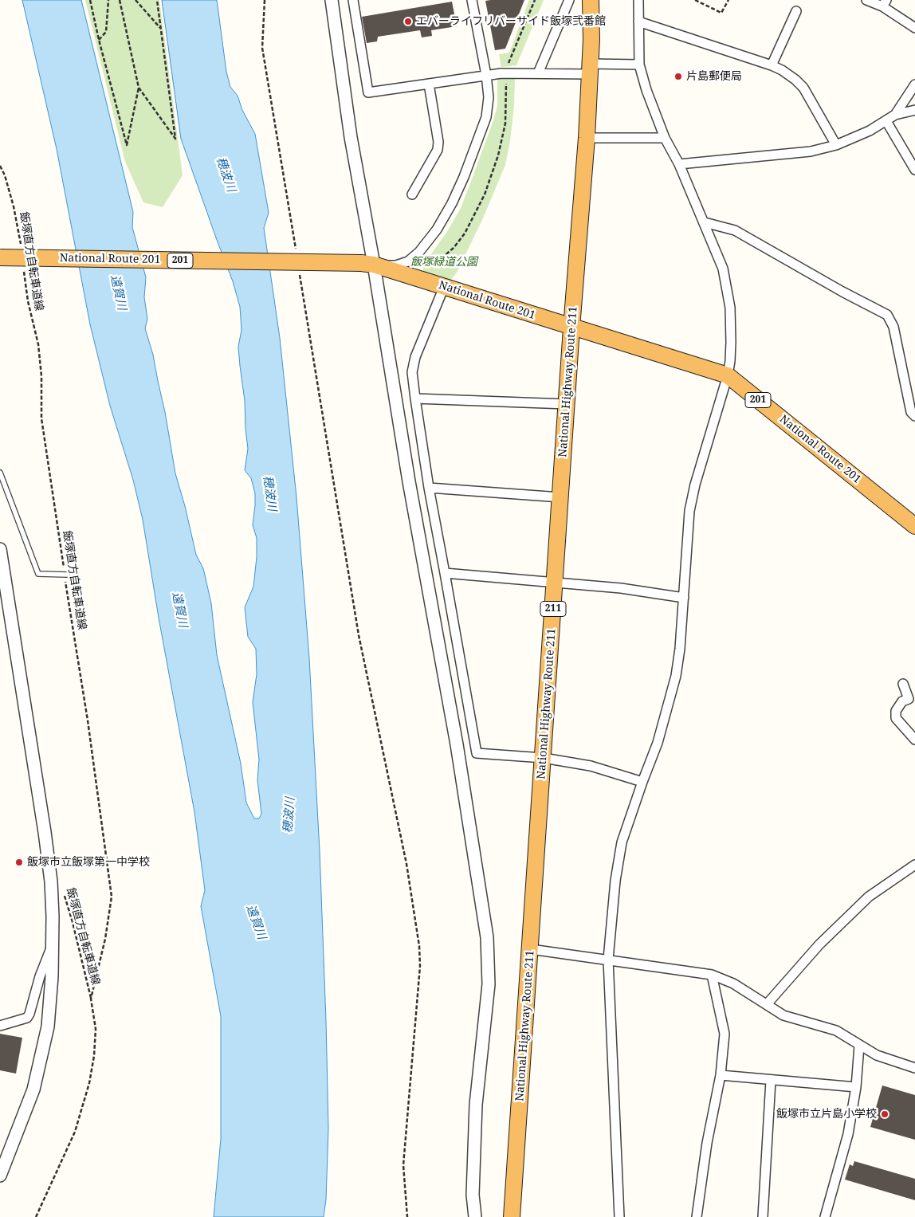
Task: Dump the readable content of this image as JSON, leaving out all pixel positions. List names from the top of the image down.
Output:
{
  "streets": {
    "highway": [
      "National Route 201",
      "201",
      "National Highway Route 211",
      "211"
    ],
    "path": ["飯塚直方自転車道線"]
  },
  "crossings": [
    ["National Route 201", "National Highway Route 211"]
  ],
  "water": ["穂波川", "遠賀川"],
  "parks": ["飯塚緑道公園"],
  "places": [
    "エバーライフリバーサイド飯塚弐番館",
    "片島郵便局",
    "飯塚市立飯塚第一中学校",
    "飯塚市立片島小学校"
  ]
}
